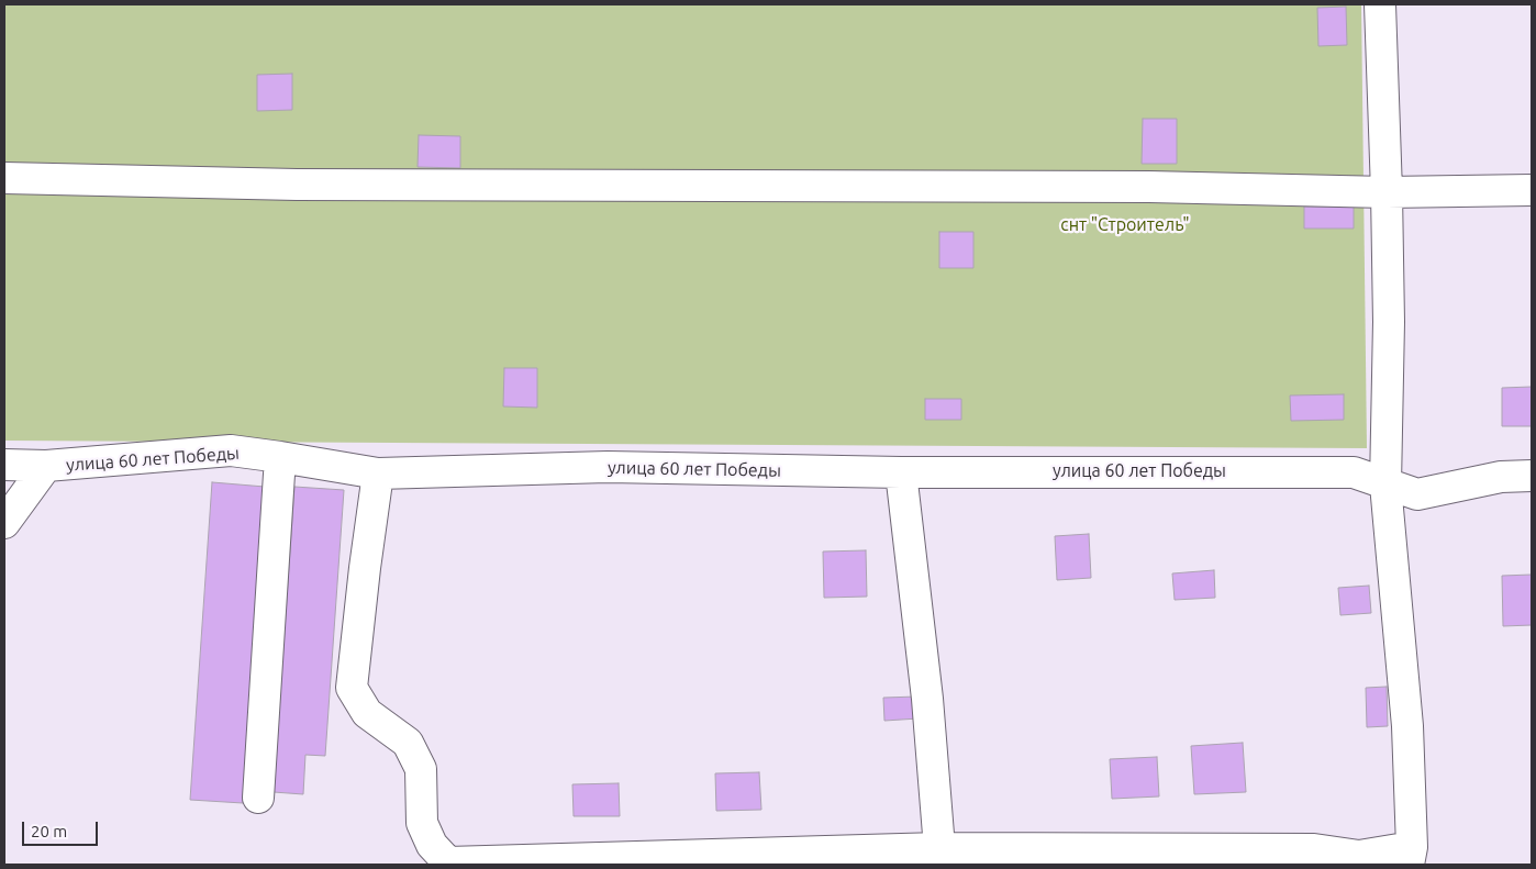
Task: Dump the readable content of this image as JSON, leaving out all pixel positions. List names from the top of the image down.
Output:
{
  "streets": {
    "street": ["улица 60 лет Победы"]
  },
  "parks": ["снт \"Строитель\""],
  "scale_bar": "20 m"
}
